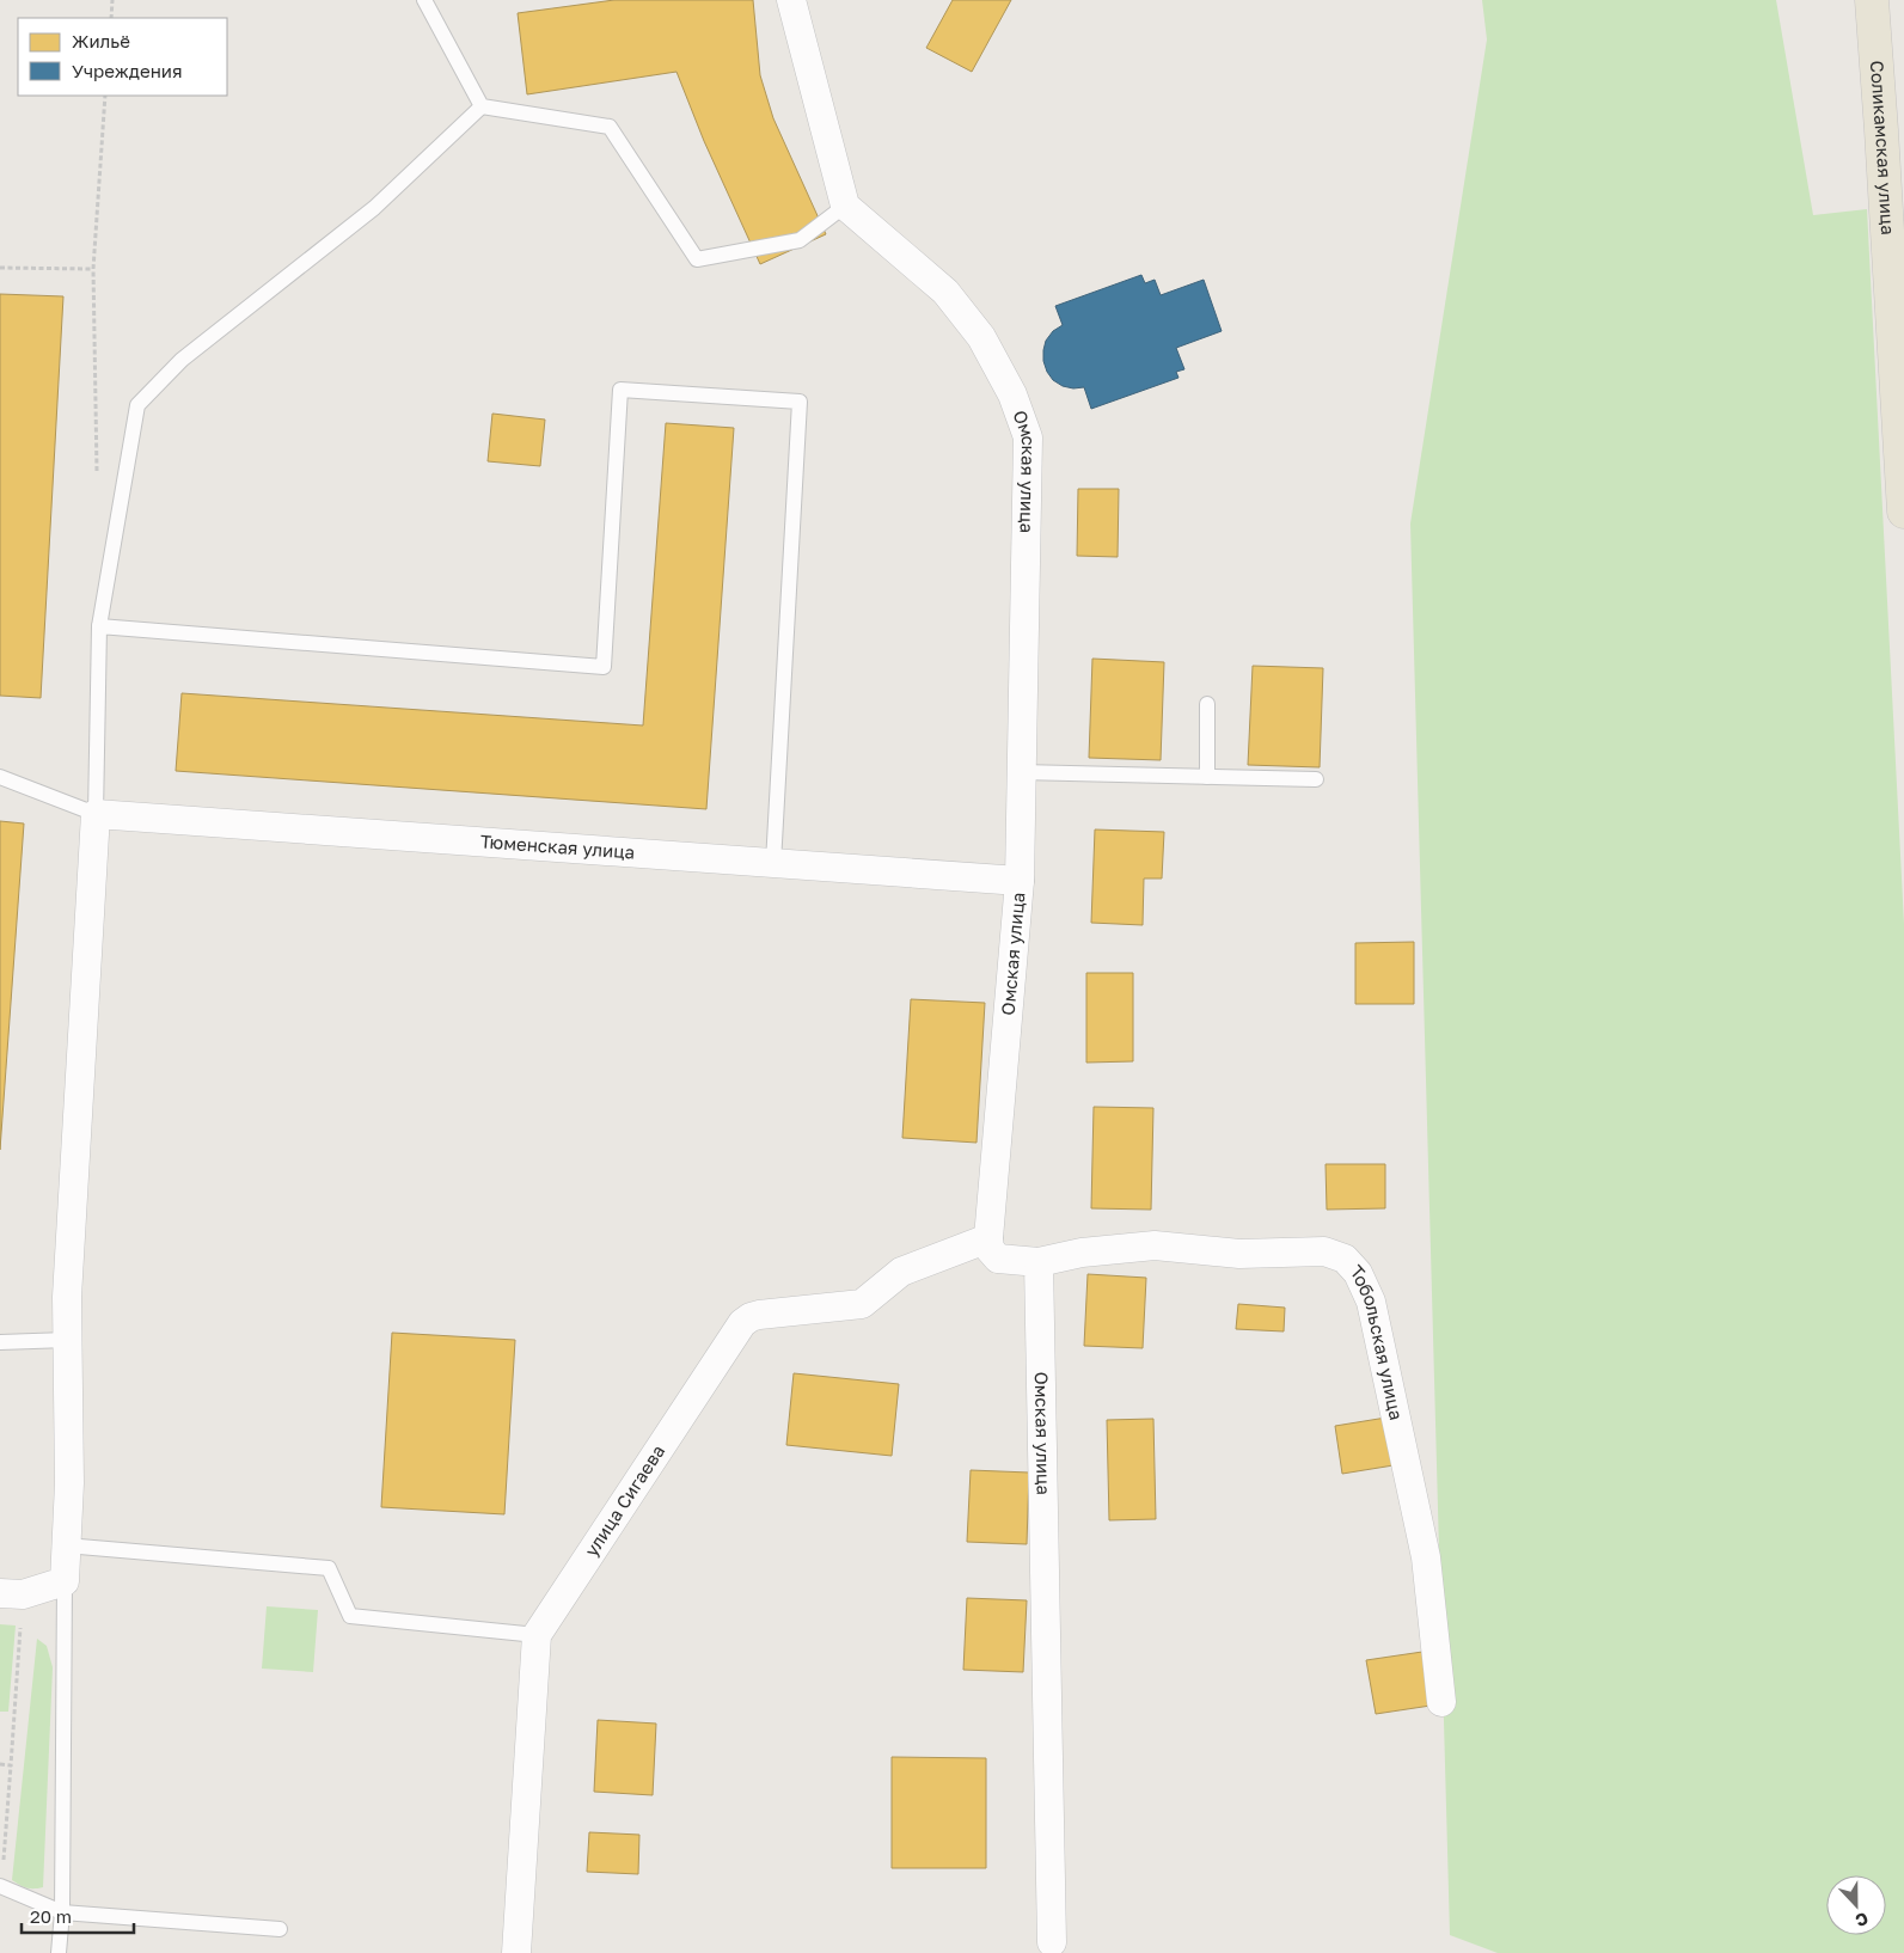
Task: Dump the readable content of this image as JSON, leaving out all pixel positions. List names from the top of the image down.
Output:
{
  "streets": {
    "main road": ["Соликамская улица"],
    "street": [
      "Омская улица",
      "Тюменская улица",
      "Тобольская улица",
      "улица Сигаева"
    ]
  },
  "crossings": [
    ["Омская улица", "Тюменская улица"],
    ["Омская улица", "Тобольская улица"],
    ["Омская улица", "улица Сигаева"]
  ],
  "legend": ["Жильё", "Учреждения"],
  "scale_bar": "20 m",
  "north": "bottom"
}
